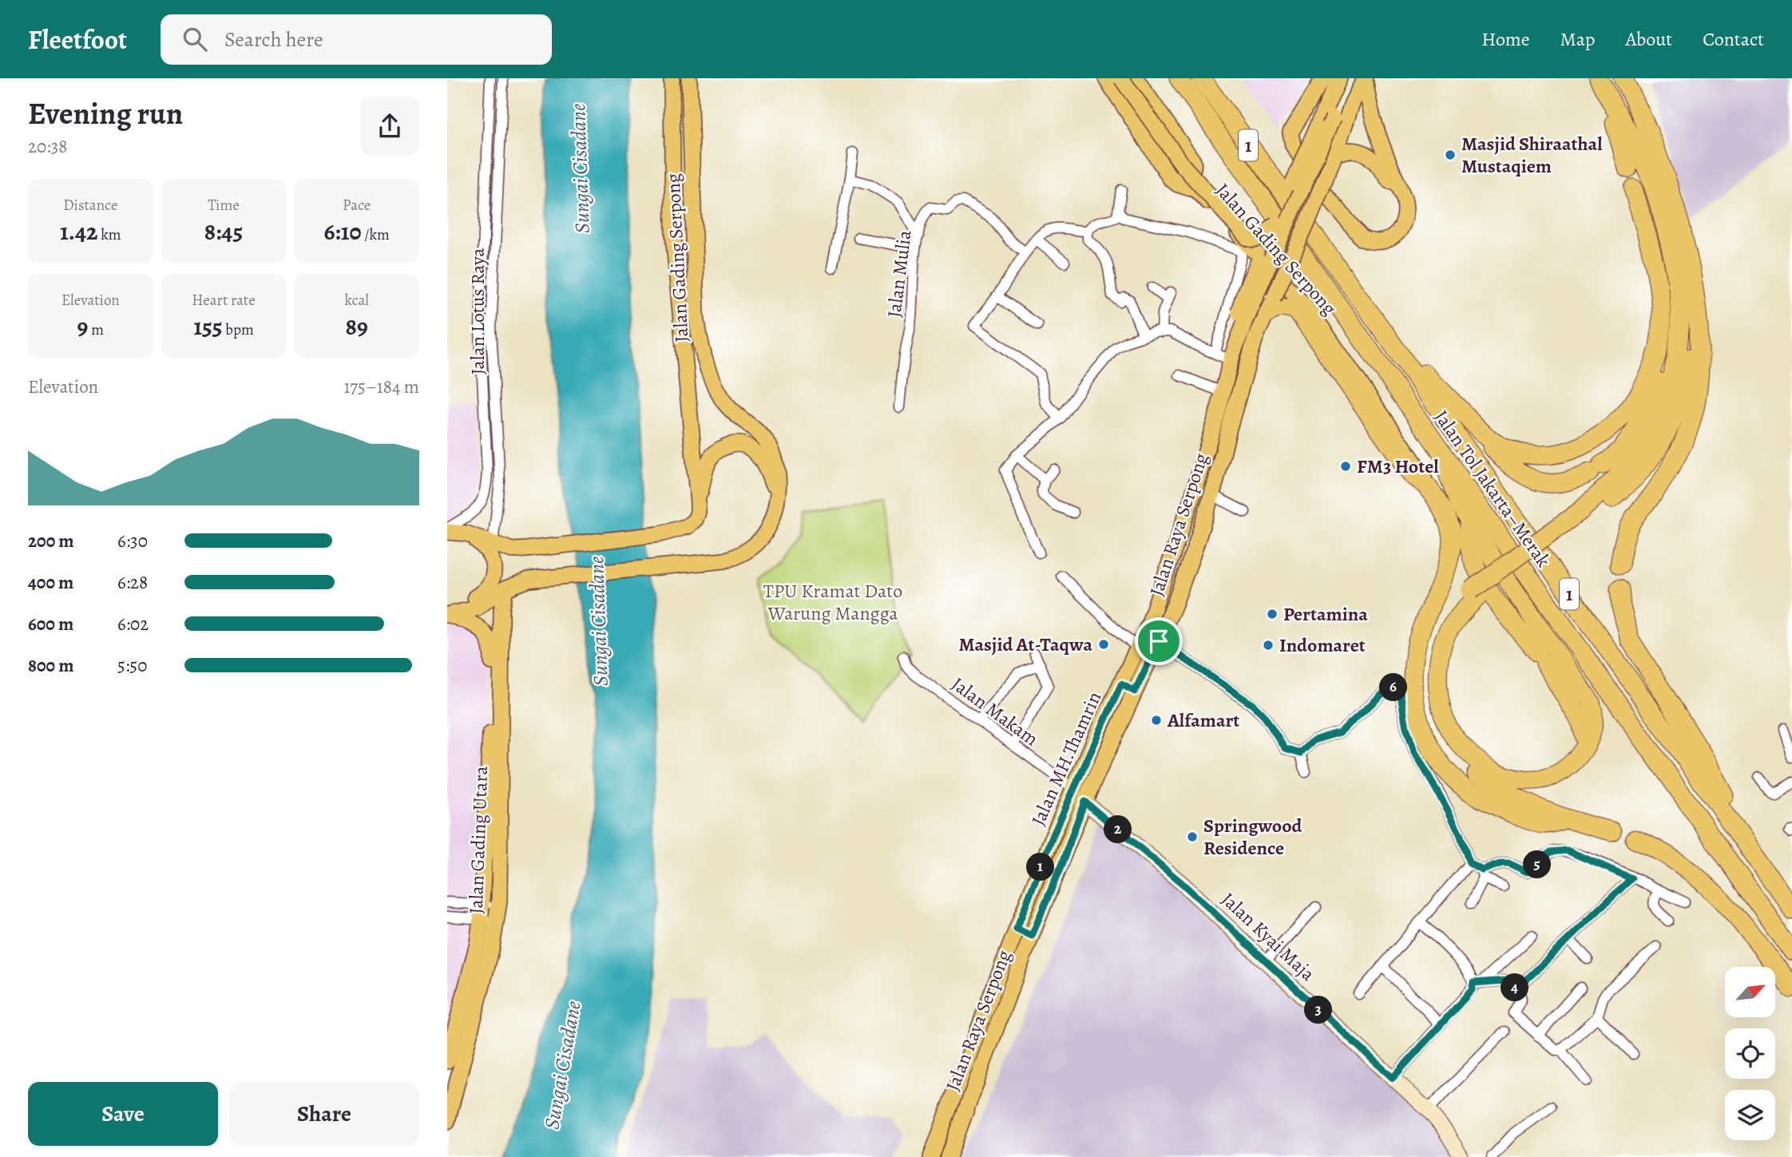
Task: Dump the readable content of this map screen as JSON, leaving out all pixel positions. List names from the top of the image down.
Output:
{
  "streets": {
    "highway": ["1", "Jalan Tol Jakarta–Merak"],
    "main road": [
      "Jalan Gading Serpong",
      "Jalan Raya Serpong",
      "Jalan MH.Thamrin",
      "Jalan Gading Utara",
      "Jalan Kyai Maja"
    ],
    "street": ["Jalan Mulia", "Jalan Lotus Raya", "Jalan Makam"]
  },
  "crossings": [
    ["Jalan Gading Serpong", "Jalan Gading Utara"],
    ["Jalan Raya Serpong", "Jalan MH.Thamrin"],
    ["Jalan Raya Serpong", "Jalan Kyai Maja"],
    ["Jalan Makam", "Jalan MH.Thamrin"]
  ],
  "water": ["Sungai Cisadane"],
  "parks": ["TPU Kramat Dato Warung Mangga"],
  "places": [
    "Masjid Shiraathal Mustaqiem",
    "FM3 Hotel",
    "Pertamina",
    "Masjid At-Taqwa",
    "Indomaret",
    "Alfamart",
    "Springwood Residence"
  ],
  "north": "top right",
  "page": {
    "header": "Fleetfoot",
    "search": "Search here",
    "nav": [
      "Home",
      "Map",
      "About",
      "Contact"
    ],
    "heading": ["Evening run", "20:38"],
    "stats": [
      ["Distance", "1.42 km"],
      ["Time", "8:45"],
      ["Pace", "6:10 /km"],
      ["Elevation", "9 m"],
      ["Heart rate", "155 bpm"],
      ["kcal", "89"]
    ],
    "chart": ["Elevation", "175–184 m"],
    "list": [
      {
        "name": "200 m",
        "note": "6:30"
      },
      {
        "name": "400 m",
        "note": "6:28"
      },
      {
        "name": "600 m",
        "note": "6:02"
      },
      {
        "name": "800 m",
        "note": "5:50"
      }
    ],
    "pins": [
      "6",
      "2",
      "5",
      "1",
      "4",
      "3"
    ],
    "buttons": ["Save", "Share"]
  }
}
